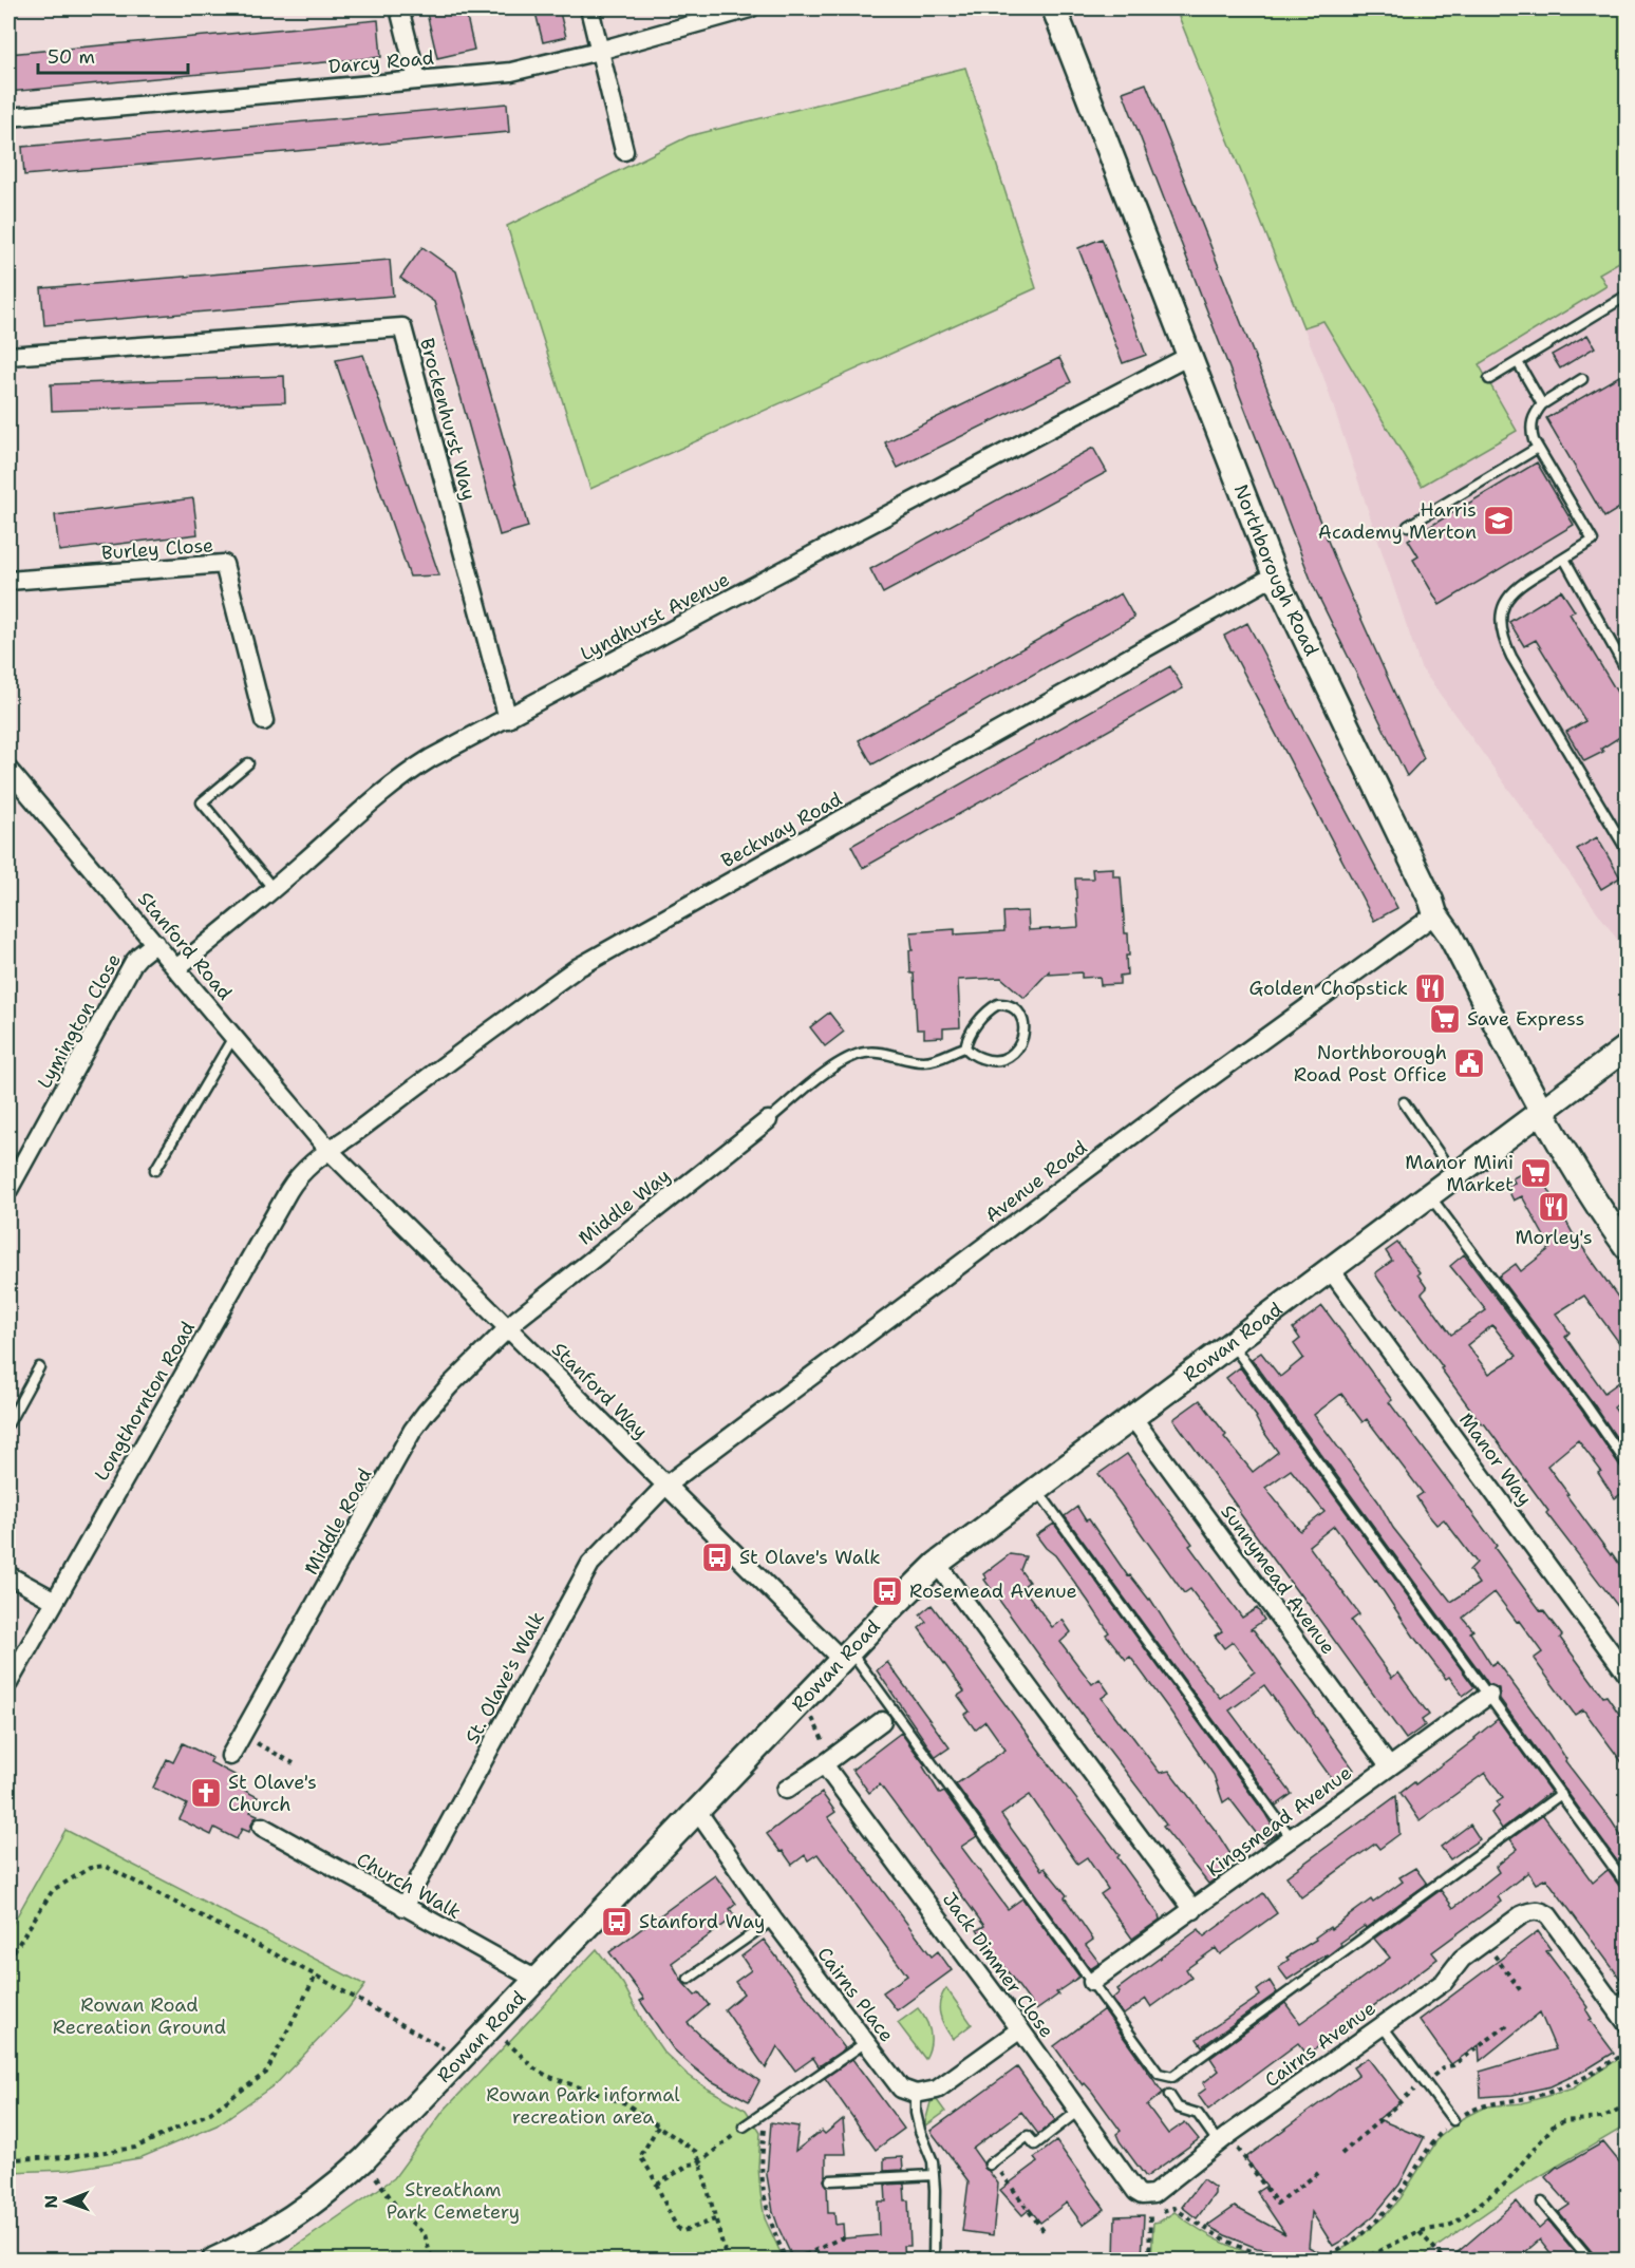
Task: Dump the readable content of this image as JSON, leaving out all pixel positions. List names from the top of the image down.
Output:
{
  "streets": {
    "main road": ["Northborough Road", "Rowan Road"],
    "street": [
      "Darcy Road",
      "Brockenhurst Way",
      "Burley Close",
      "Lyndhurst Avenue",
      "Beckway Road",
      "Stanford Road",
      "Lymington Close",
      "Avenue Road",
      "Middle Way",
      "Stanford Way",
      "Longthornton Road",
      "Manor Way",
      "Middle Road",
      "Sunnymead Avenue",
      "St. Olave's Walk",
      "Kingsmead Avenue",
      "Church Walk",
      "Jack Dimmer Close",
      "Cairns Place",
      "Cairns Avenue"
    ]
  },
  "crossings": [
    ["Brockenhurst Way", "Lyndhurst Avenue"],
    ["Northborough Road", "Lyndhurst Avenue"],
    ["Northborough Road", "Beckway Road"],
    ["Northborough Road", "Avenue Road"],
    ["Northborough Road", "Rowan Road"],
    ["Lyndhurst Avenue", "Stanford Road"],
    ["Beckway Road", "Stanford Road"],
    ["Beckway Road", "Stanford Way"],
    ["Beckway Road", "Longthornton Road"],
    ["Stanford Road", "Lymington Close"],
    ["Stanford Road", "Stanford Way"],
    ["Stanford Road", "Longthornton Road"],
    ["Avenue Road", "Stanford Way"],
    ["Avenue Road", "St. Olave's Walk"],
    ["Middle Way", "Stanford Way"],
    ["Middle Way", "Middle Road"],
    ["Rowan Road", "Stanford Way"],
    ["Rowan Road", "Manor Way"],
    ["Rowan Road", "Sunnymead Avenue"],
    ["Rowan Road", "Church Walk"],
    ["Rowan Road", "Cairns Place"],
    ["Stanford Way", "Longthornton Road"],
    ["Stanford Way", "Middle Road"],
    ["Stanford Way", "St. Olave's Walk"],
    ["Sunnymead Avenue", "Kingsmead Avenue"],
    ["St. Olave's Walk", "Church Walk"],
    ["Jack Dimmer Close", "Cairns Avenue"]
  ],
  "parks": ["Rowan Road Recreation Ground", "Rowan Park informal recreation area", "Streatham Park Cemetery"],
  "places": {
    "school or university": ["Harris Academy Merton"],
    "restaurant": ["Golden Chopstick", "Morley's"],
    "supermarket": ["Save Express", "Manor Mini Market"],
    "public building": ["Northborough Road Post Office"],
    "bus stop": ["St Olave's Walk", "Rosemead Avenue", "Stanford Way"],
    "church": ["St Olave's Church"]
  },
  "scale_bar": "50 m",
  "north": "left"
}
